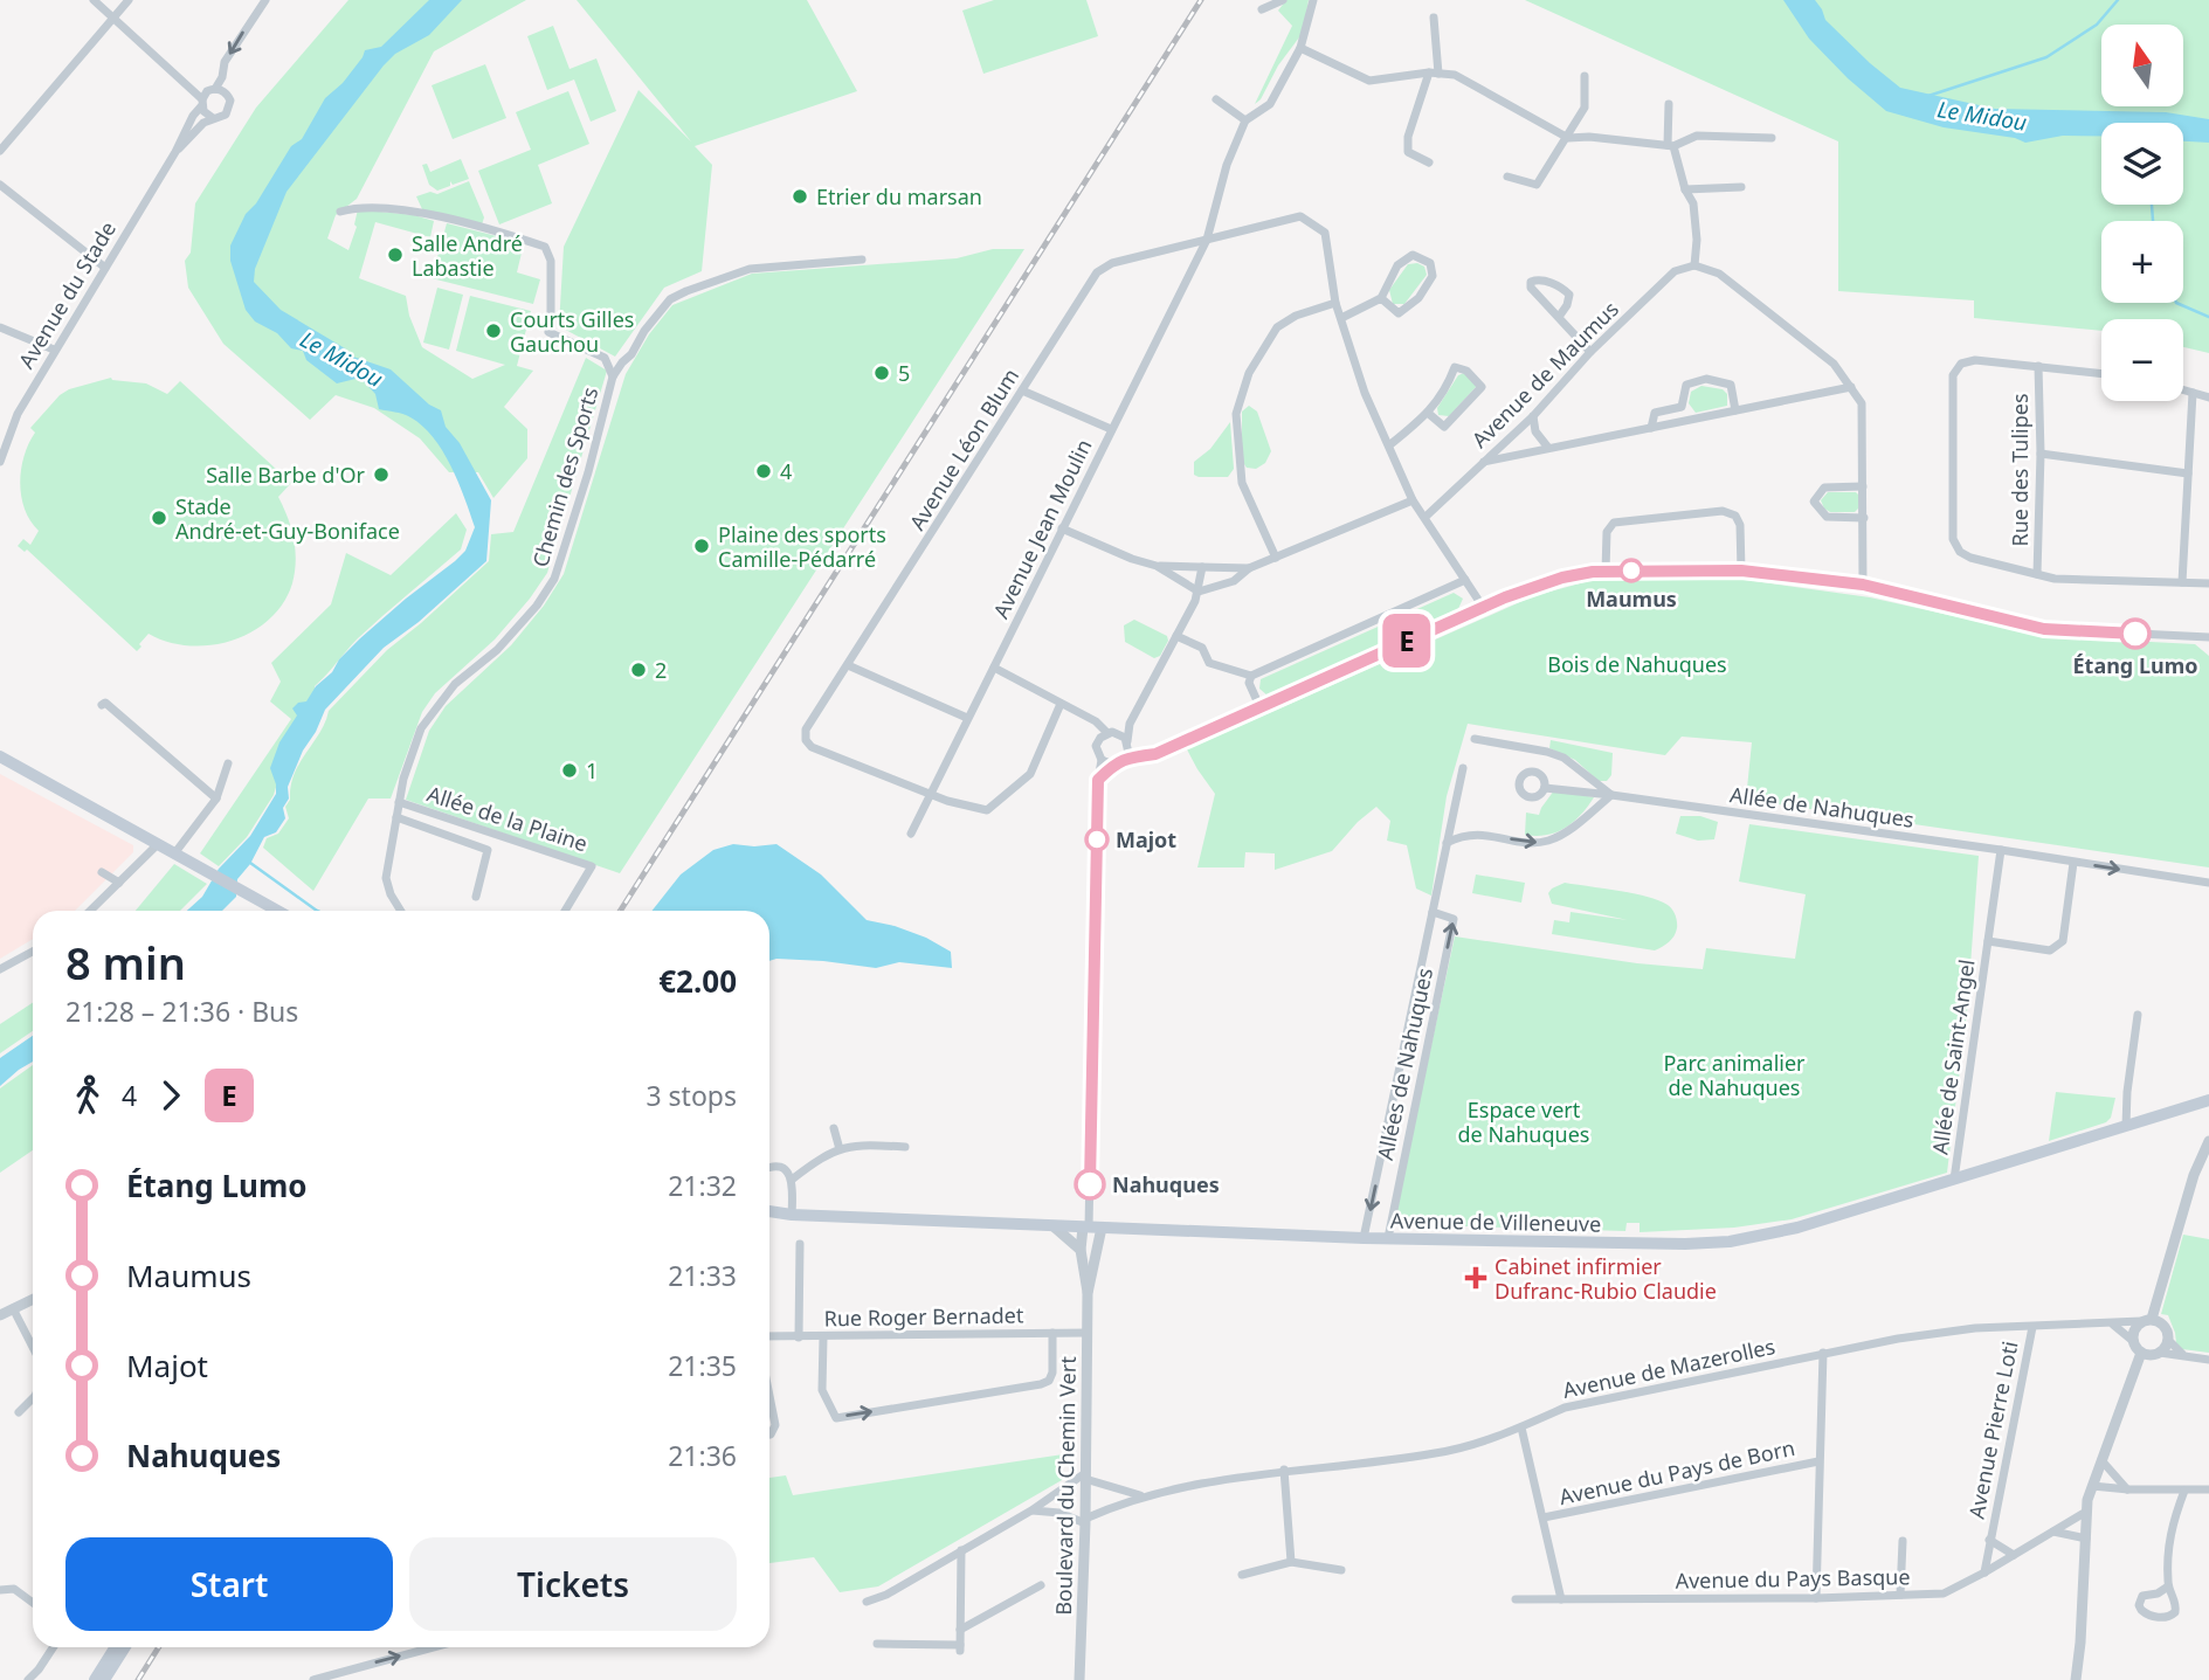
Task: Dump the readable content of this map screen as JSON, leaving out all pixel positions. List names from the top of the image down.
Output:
{
  "streets": {
    "main road": ["Avenue de Villeneuve"],
    "street": [
      "Avenue du Stade",
      "Avenue de Maumus",
      "Avenue Léon Blum",
      "Rue des Tulipes",
      "Chemin des Sports",
      "Avenue Jean Moulin",
      "Allée de Nahuques",
      "Allée de la Plaine",
      "Allée de Saint-Angel",
      "Allées de Nahuques",
      "Rue Roger Bernadet",
      "Avenue de Mazerolles",
      "Avenue Pierre Loti",
      "Avenue du Pays de Born",
      "Boulevard du Chemin Vert",
      "Avenue du Pays Basque"
    ]
  },
  "crossings": [
    ["Avenue Léon Blum", "Avenue Jean Moulin"],
    ["Chemin des Sports", "Allée de la Plaine"],
    ["Allée de Nahuques", "Allée de Saint-Angel"],
    ["Allée de Saint-Angel", "Avenue de Villeneuve"],
    ["Allées de Nahuques", "Avenue de Villeneuve"],
    ["Avenue de Villeneuve", "Boulevard du Chemin Vert"],
    ["Rue Roger Bernadet", "Boulevard du Chemin Vert"],
    ["Avenue de Mazerolles", "Avenue Pierre Loti"],
    ["Avenue de Mazerolles", "Boulevard du Chemin Vert"],
    ["Avenue Pierre Loti", "Avenue du Pays Basque"]
  ],
  "water": ["Le Midou"],
  "parks": ["Bois de Nahuques", "Parc animalier de Nahuques", "Espace vert de Nahuques"],
  "places": {
    "other": [
      "Etrier du marsan",
      "Salle André Labastie",
      "Courts Gilles Gauchou",
      "5",
      "4",
      "Salle Barbe d'Or",
      "Stade André-et-Guy-Boniface",
      "Plaine des sports Camille-Pédarré",
      "Maumus",
      "Étang Lumo",
      "2",
      "1",
      "Majot",
      "Nahuques"
    ],
    "health": ["Cabinet infirmier Dufranc-Rubio Claudie"]
  },
  "lines": ["bus line E"],
  "north": "top",
  "page": {
    "on_map": "E",
    "map_buttons": ["+", "−"],
    "heading": ["8 min", "21:28 – 21:36 · Bus", "€2.00"],
    "legs": ["4", "E", "3 stops"],
    "list": [
      {
        "name": "Étang Lumo",
        "value": "21:32"
      },
      {
        "name": "Maumus",
        "value": "21:33"
      },
      {
        "name": "Majot",
        "value": "21:35"
      },
      {
        "name": "Nahuques",
        "value": "21:36"
      }
    ],
    "buttons": ["Start", "Tickets"]
  }
}
